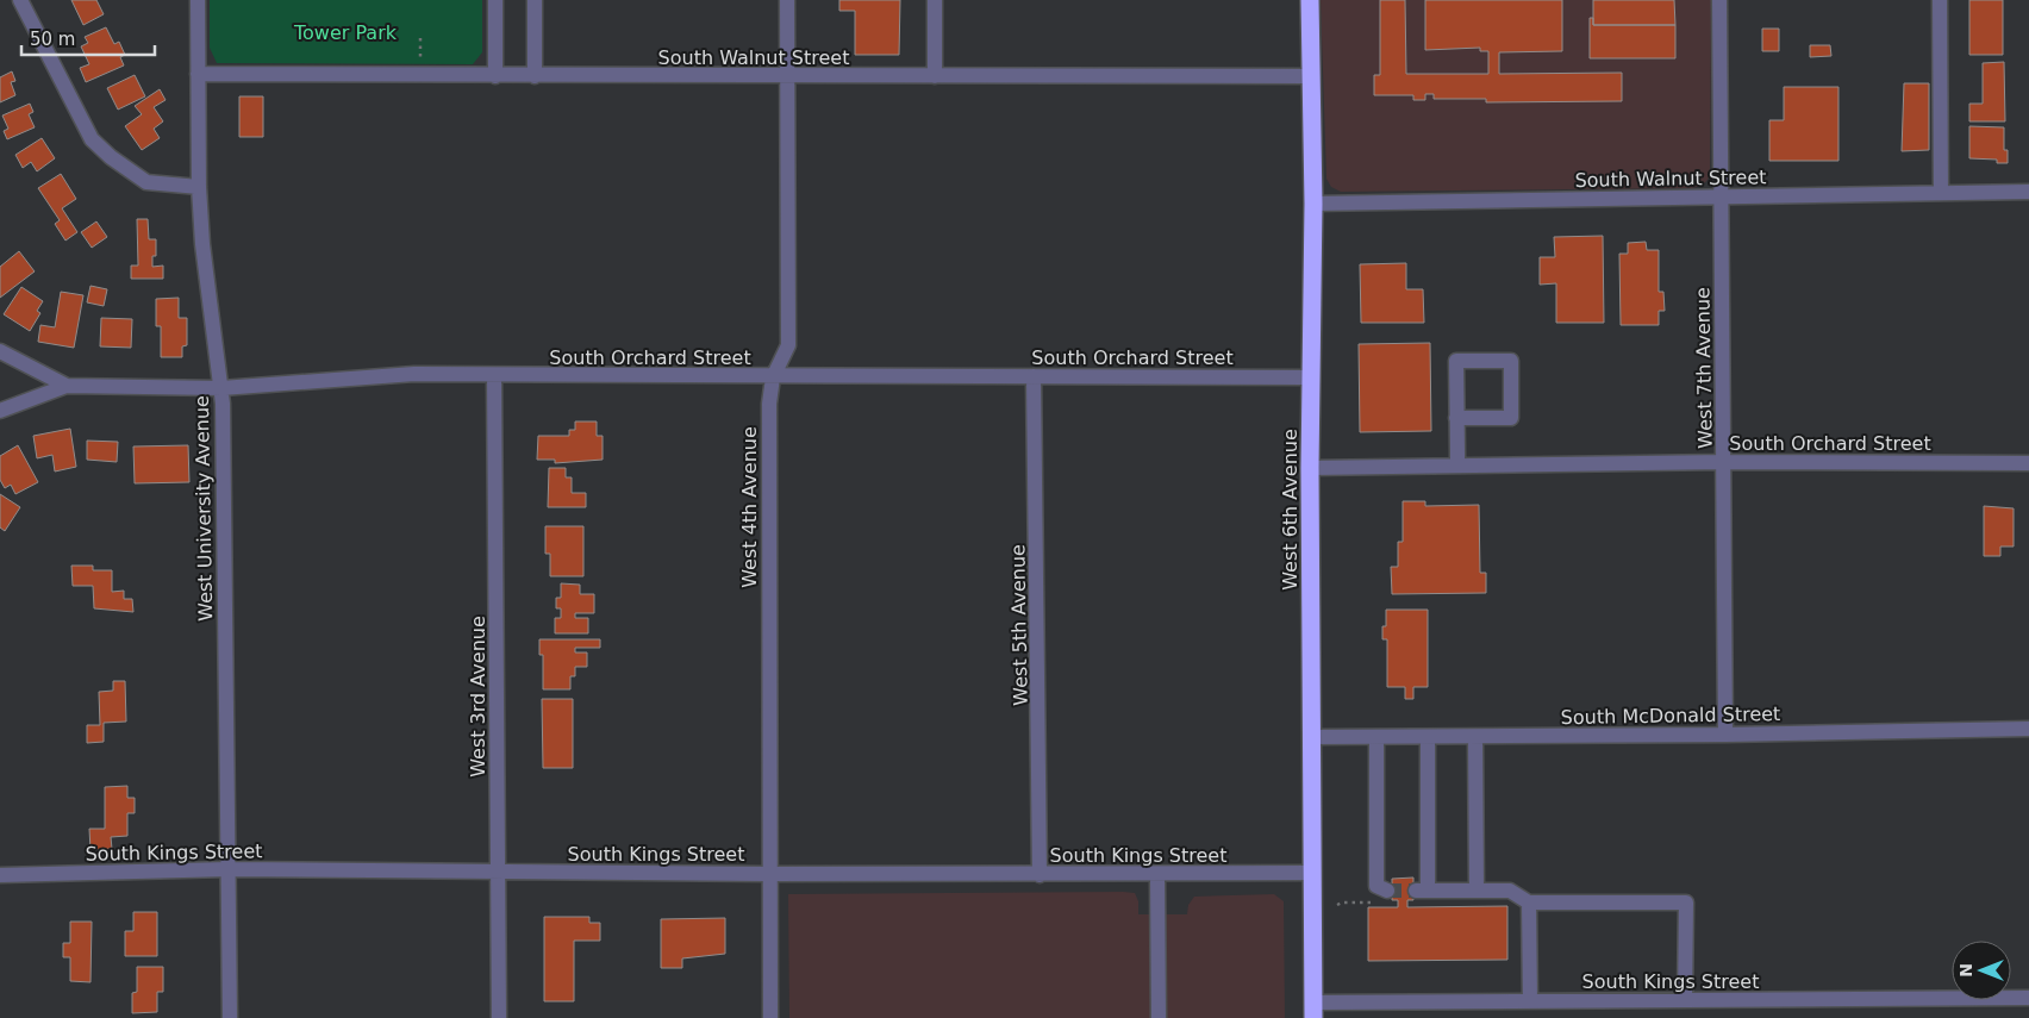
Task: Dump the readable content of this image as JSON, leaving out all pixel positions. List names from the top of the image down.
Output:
{
  "streets": {
    "highway": ["West 6th Avenue"],
    "street": [
      "South Walnut Street",
      "South Orchard Street",
      "West 7th Avenue",
      "West 4th Avenue",
      "West University Avenue",
      "West 5th Avenue",
      "West 3rd Avenue",
      "South McDonald Street",
      "South Kings Street"
    ]
  },
  "crossings": [
    ["South Walnut Street", "West 7th Avenue"],
    ["South Walnut Street", "West 4th Avenue"],
    ["South Walnut Street", "West University Avenue"],
    ["South Walnut Street", "West 6th Avenue"],
    ["South Orchard Street", "West 7th Avenue"],
    ["South Orchard Street", "West 4th Avenue"],
    ["South Orchard Street", "West University Avenue"],
    ["South Orchard Street", "West 6th Avenue"],
    ["South Orchard Street", "West 5th Avenue"],
    ["South Orchard Street", "West 3rd Avenue"],
    ["West 7th Avenue", "South McDonald Street"],
    ["West 4th Avenue", "South Kings Street"],
    ["West University Avenue", "South Kings Street"],
    ["West 6th Avenue", "South McDonald Street"],
    ["West 6th Avenue", "South Kings Street"],
    ["West 5th Avenue", "South Kings Street"],
    ["West 3rd Avenue", "South Kings Street"]
  ],
  "parks": ["Tower Park"],
  "scale_bar": "50 m",
  "north": "left"
}
